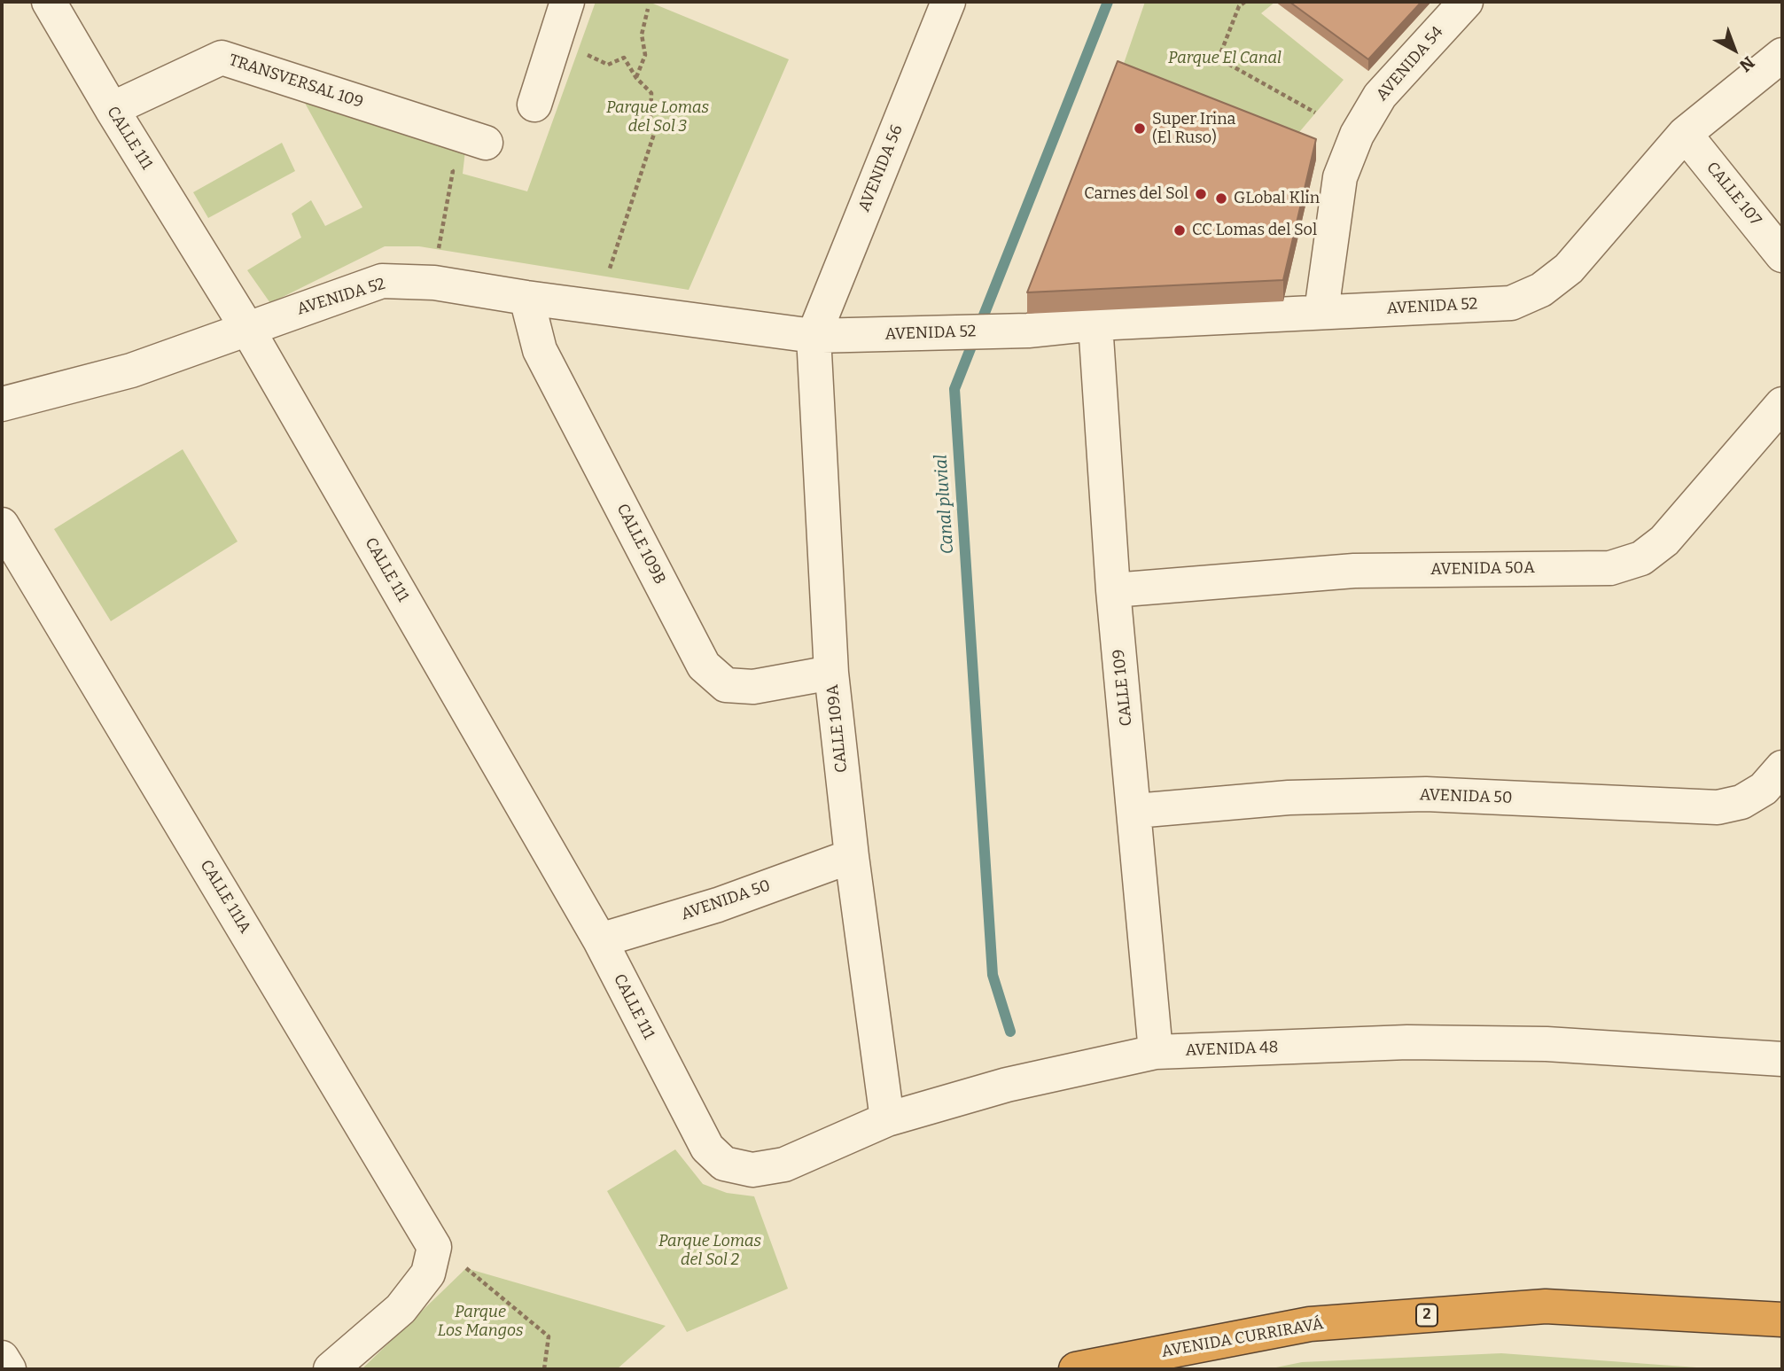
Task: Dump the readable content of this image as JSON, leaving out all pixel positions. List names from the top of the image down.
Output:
{
  "streets": {
    "highway": ["2", "AVENIDA CURRIRAVÁ"],
    "street": [
      "AVENIDA 54",
      "TRANSVERSAL 109",
      "CALLE 111",
      "AVENIDA 56",
      "CALLE 107",
      "AVENIDA 52",
      "CALLE 109B",
      "AVENIDA 50A",
      "CALLE 109",
      "CALLE 109A",
      "AVENIDA 50",
      "CALLE 111A",
      "AVENIDA 48"
    ]
  },
  "crossings": [
    ["AVENIDA 54", "AVENIDA 52"],
    ["TRANSVERSAL 109", "CALLE 111"],
    ["CALLE 111", "AVENIDA 52"],
    ["CALLE 111", "AVENIDA 50"],
    ["CALLE 111", "AVENIDA 48"],
    ["AVENIDA 56", "AVENIDA 52"],
    ["AVENIDA 56", "CALLE 109A"],
    ["CALLE 107", "AVENIDA 52"],
    ["AVENIDA 52", "CALLE 109B"],
    ["AVENIDA 52", "CALLE 109"],
    ["AVENIDA 52", "CALLE 109A"],
    ["CALLE 109B", "CALLE 109A"],
    ["AVENIDA 50A", "CALLE 109"],
    ["CALLE 109", "AVENIDA 50"],
    ["CALLE 109", "AVENIDA 48"],
    ["CALLE 109A", "AVENIDA 50"],
    ["CALLE 109A", "AVENIDA 48"]
  ],
  "water": ["Canal pluvial"],
  "parks": [
    "Parque El Canal",
    "Parque Lomas del Sol 3",
    "Parque Lomas del Sol 2",
    "Parque Los Mangos"
  ],
  "places": [
    "Super Irina (El Ruso)",
    "Carnes del Sol",
    "GLobal Klin",
    "CC Lomas del Sol"
  ],
  "north": "bottom right"
}
